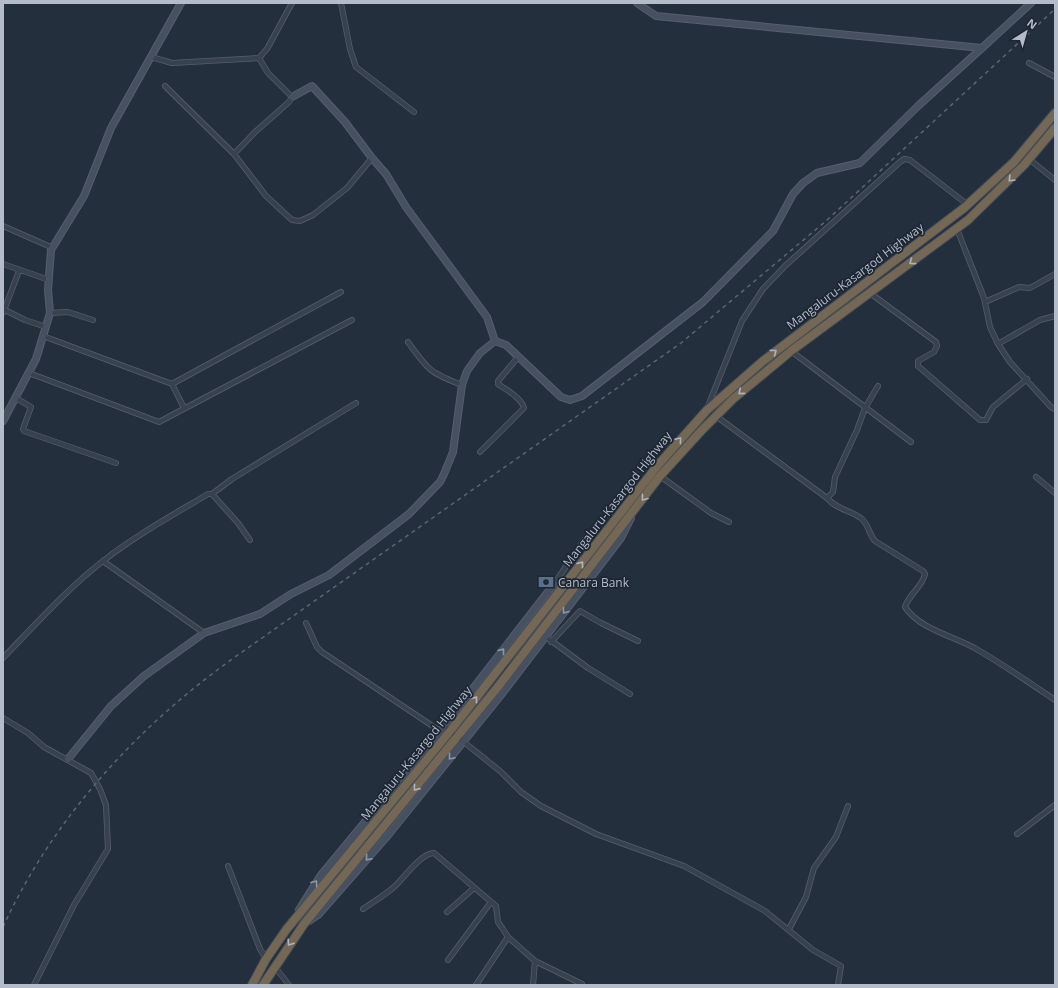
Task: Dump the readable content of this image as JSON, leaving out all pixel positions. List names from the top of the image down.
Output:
{
  "streets": {
    "highway": ["Mangaluru-Kasargod Highway"]
  },
  "places": {
    "bank": ["Canara Bank"]
  },
  "north": "top right"
}
